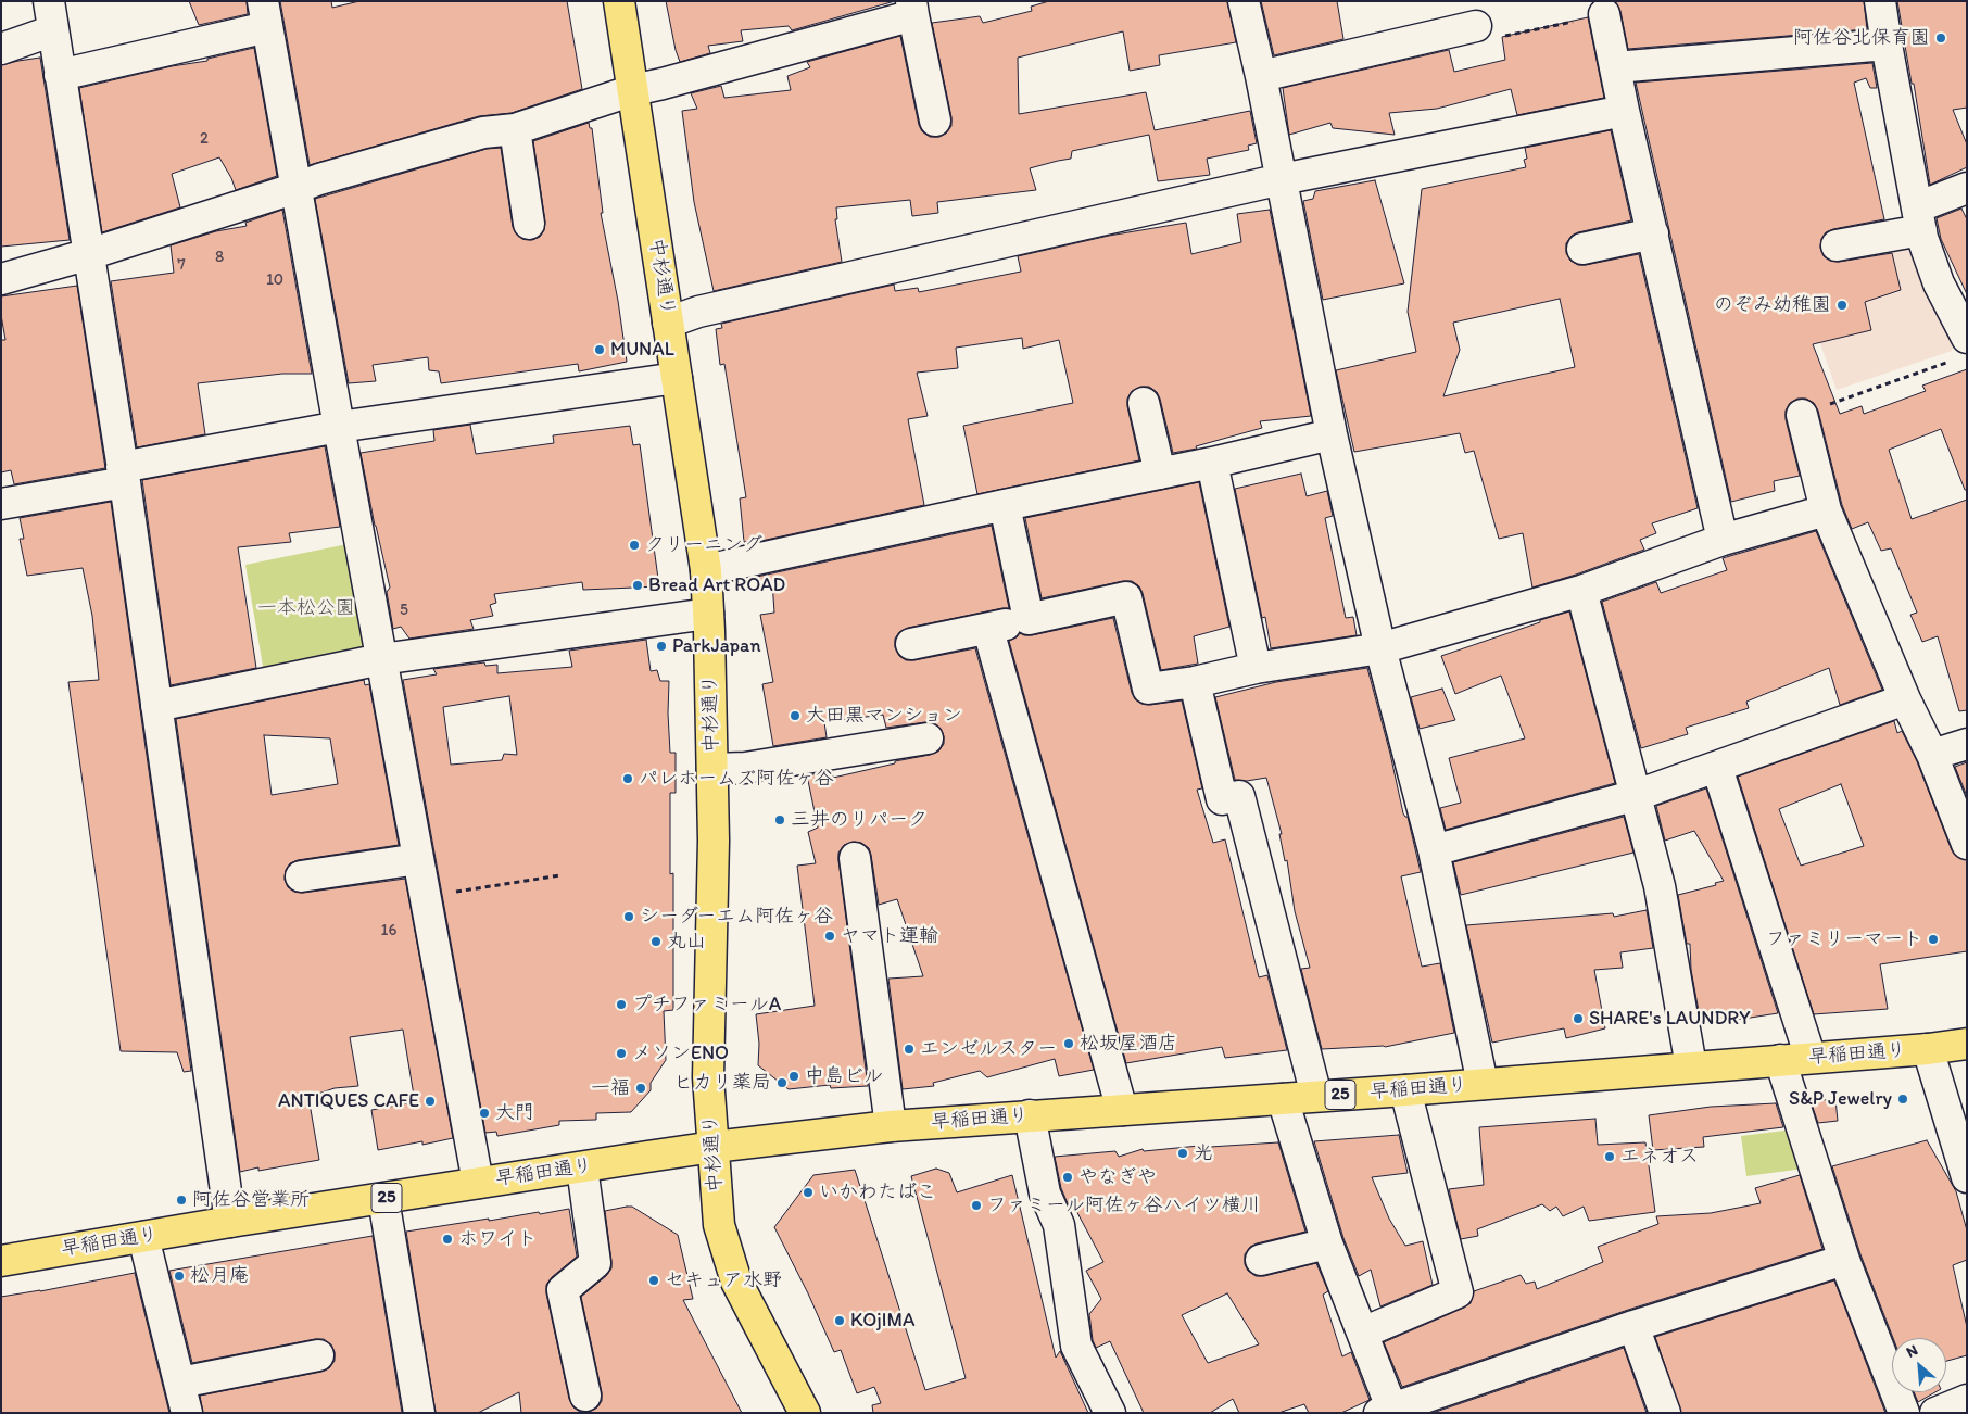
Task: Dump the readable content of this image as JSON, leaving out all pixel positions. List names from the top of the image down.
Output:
{
  "streets": {
    "main road": ["中杉通り", "早稲田通り", "25"]
  },
  "crossings": [
    ["中杉通り", "早稲田通り"]
  ],
  "parks": ["一本松公園"],
  "places": [
    "阿佐谷北保育園",
    "のぞみ幼稚園",
    "MUNAL",
    "クリーニング",
    "Bread Art ROAD",
    "ParkJapan",
    "大田黒マンション",
    "パレホームズ阿佐ヶ谷",
    "三井のリパーク",
    "シーダーエム阿佐ヶ谷",
    "ヤマト運輸",
    "ファミリーマート",
    "丸山",
    "プチファミールA",
    "SHARE's LAUNDRY",
    "松坂屋酒店",
    "エンゼルスター",
    "メソンENO",
    "中島ビル",
    "ヒカリ薬局",
    "一福",
    "S&P Jewelry",
    "ANTIQUES CAFE",
    "大門",
    "光",
    "エネオス",
    "やなぎや",
    "いかわたばこ",
    "阿佐谷営業所",
    "ファミール阿佐ヶ谷ハイツ横川",
    "ホワイト",
    "松月庵",
    "セキュア水野",
    "KOjIMA"
  ],
  "house_numbers": [
    "2",
    "8",
    "7",
    "10",
    "5",
    "16"
  ],
  "north": "top left"
}
